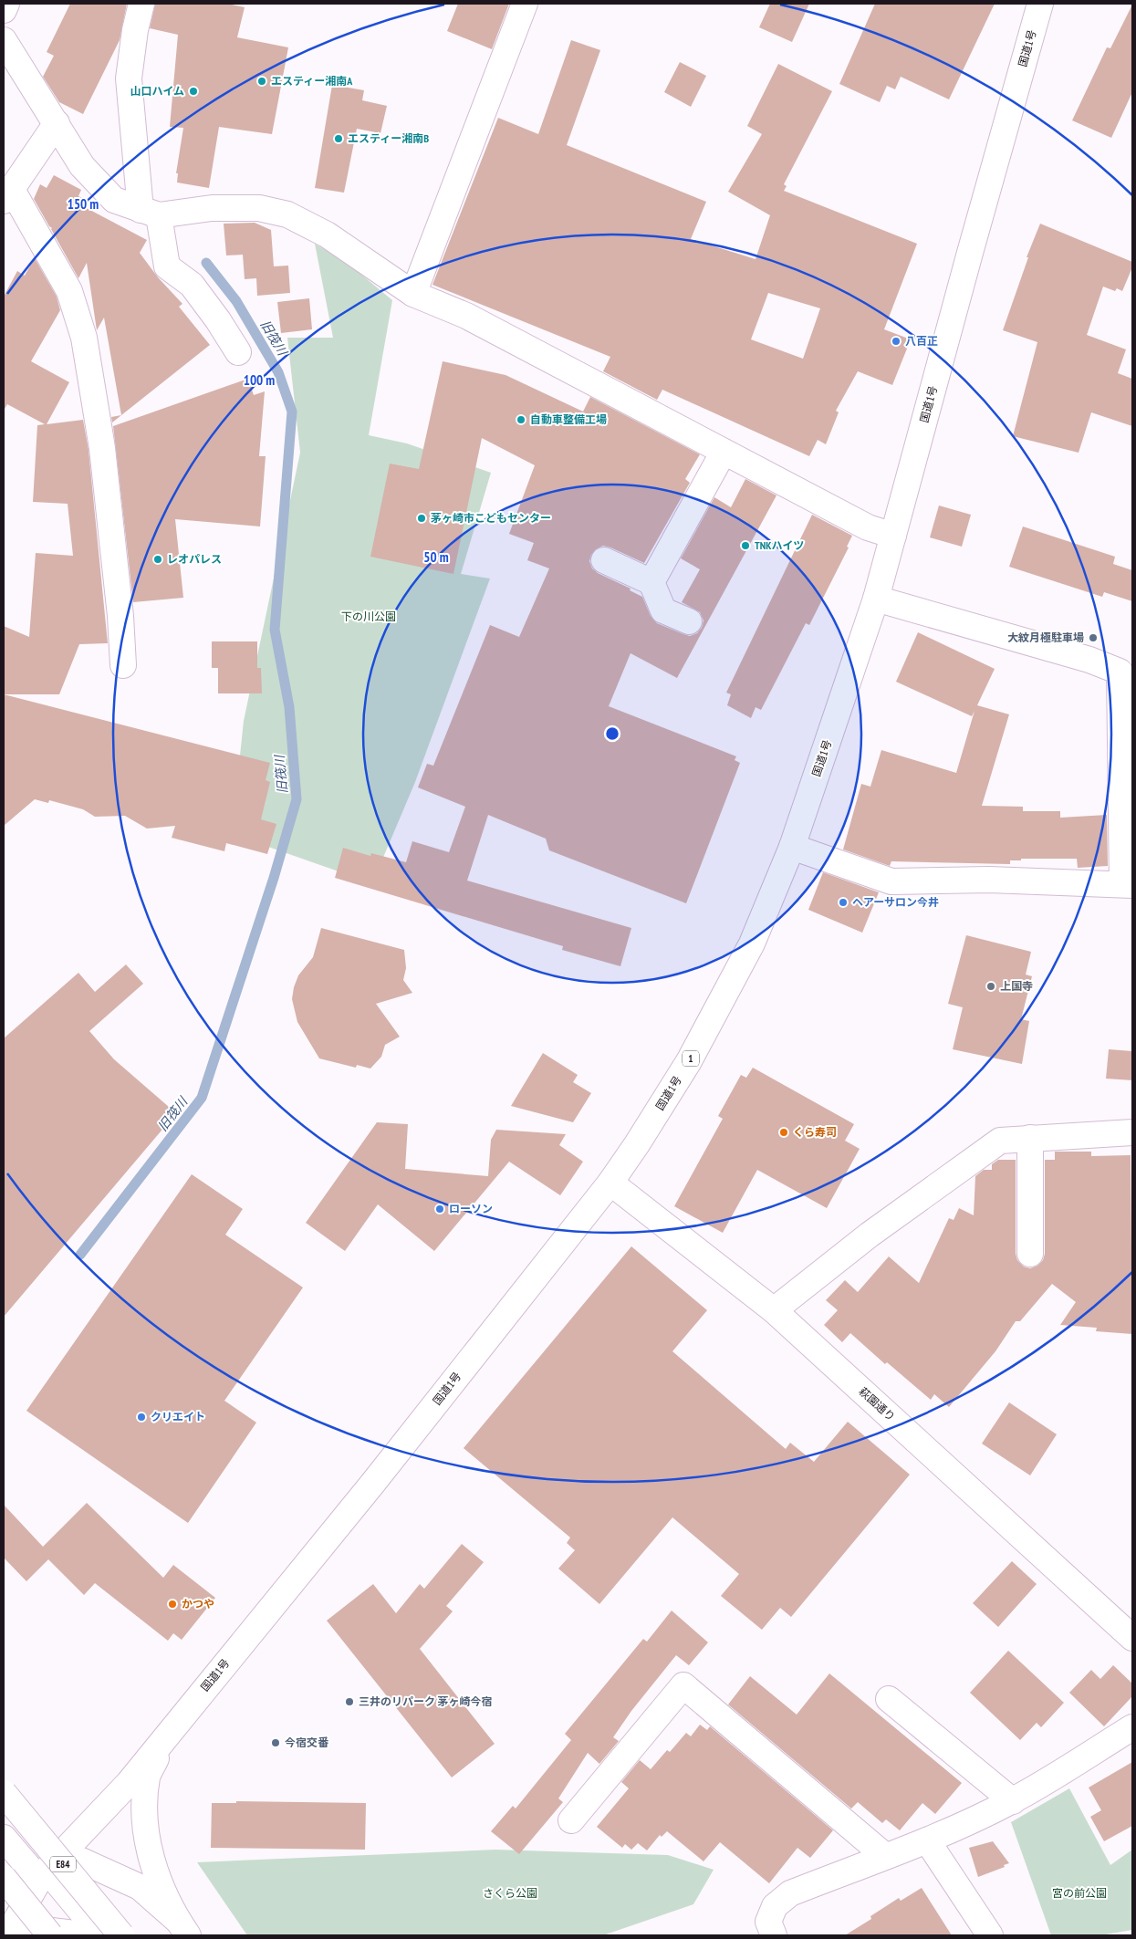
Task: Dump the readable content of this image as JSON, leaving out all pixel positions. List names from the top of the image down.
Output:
{
  "streets": {
    "main road": [
      "国道1号",
      "1",
      "萩園通り",
      "E84"
    ]
  },
  "crossings": [
    ["国道1号", "萩園通り"]
  ],
  "water": ["旧筏川"],
  "parks": ["下の川公園", "さくら公園", "宮の前公園"],
  "places": [
    "エスティー湘南A",
    "山口ハイム",
    "エスティー湘南B",
    "八百正",
    "自動車整備工場",
    "茅ヶ崎市こどもセンター",
    "TNKハイツ",
    "レオパレス",
    "大紋月極駐車場",
    "ヘアーサロン今井",
    "上国寺",
    "くら寿司",
    "ローソン",
    "クリエイト",
    "かつや",
    "三井のリパーク 茅ヶ崎今宿",
    "今宿交番"
  ],
  "rings": ["150 m", "100 m", "50 m"]
}
